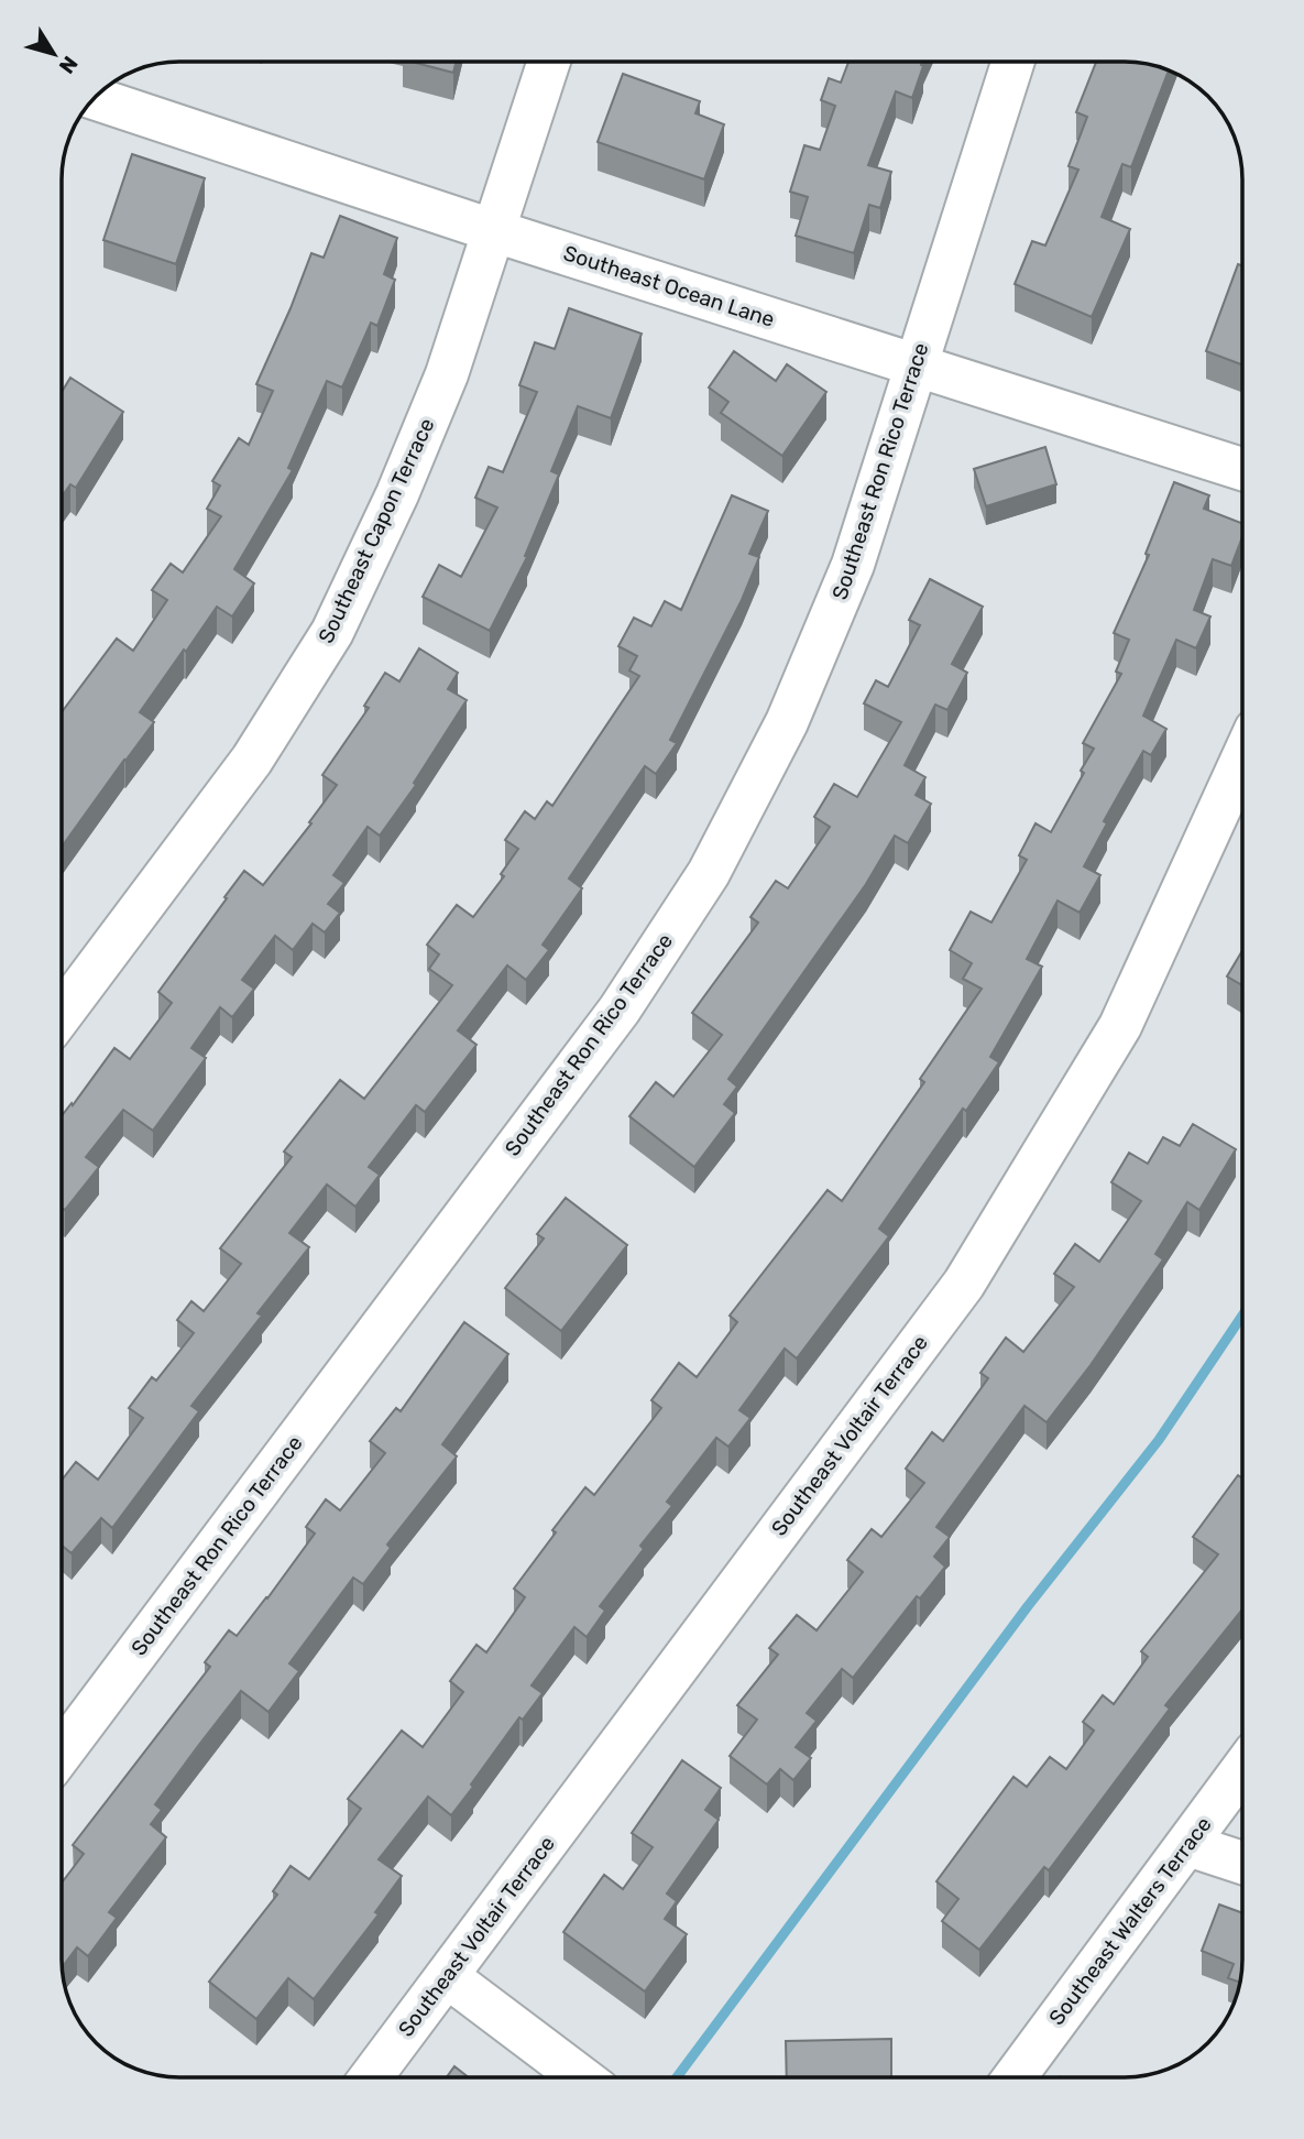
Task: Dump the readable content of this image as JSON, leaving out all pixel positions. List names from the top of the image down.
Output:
{
  "streets": {
    "street": [
      "Southeast Ocean Lane",
      "Southeast Ron Rico Terrace",
      "Southeast Capon Terrace",
      "Southeast Voltair Terrace",
      "Southeast Walters Terrace"
    ]
  },
  "crossings": [
    ["Southeast Ocean Lane", "Southeast Ron Rico Terrace"],
    ["Southeast Ocean Lane", "Southeast Capon Terrace"]
  ],
  "north": "bottom right"
}
